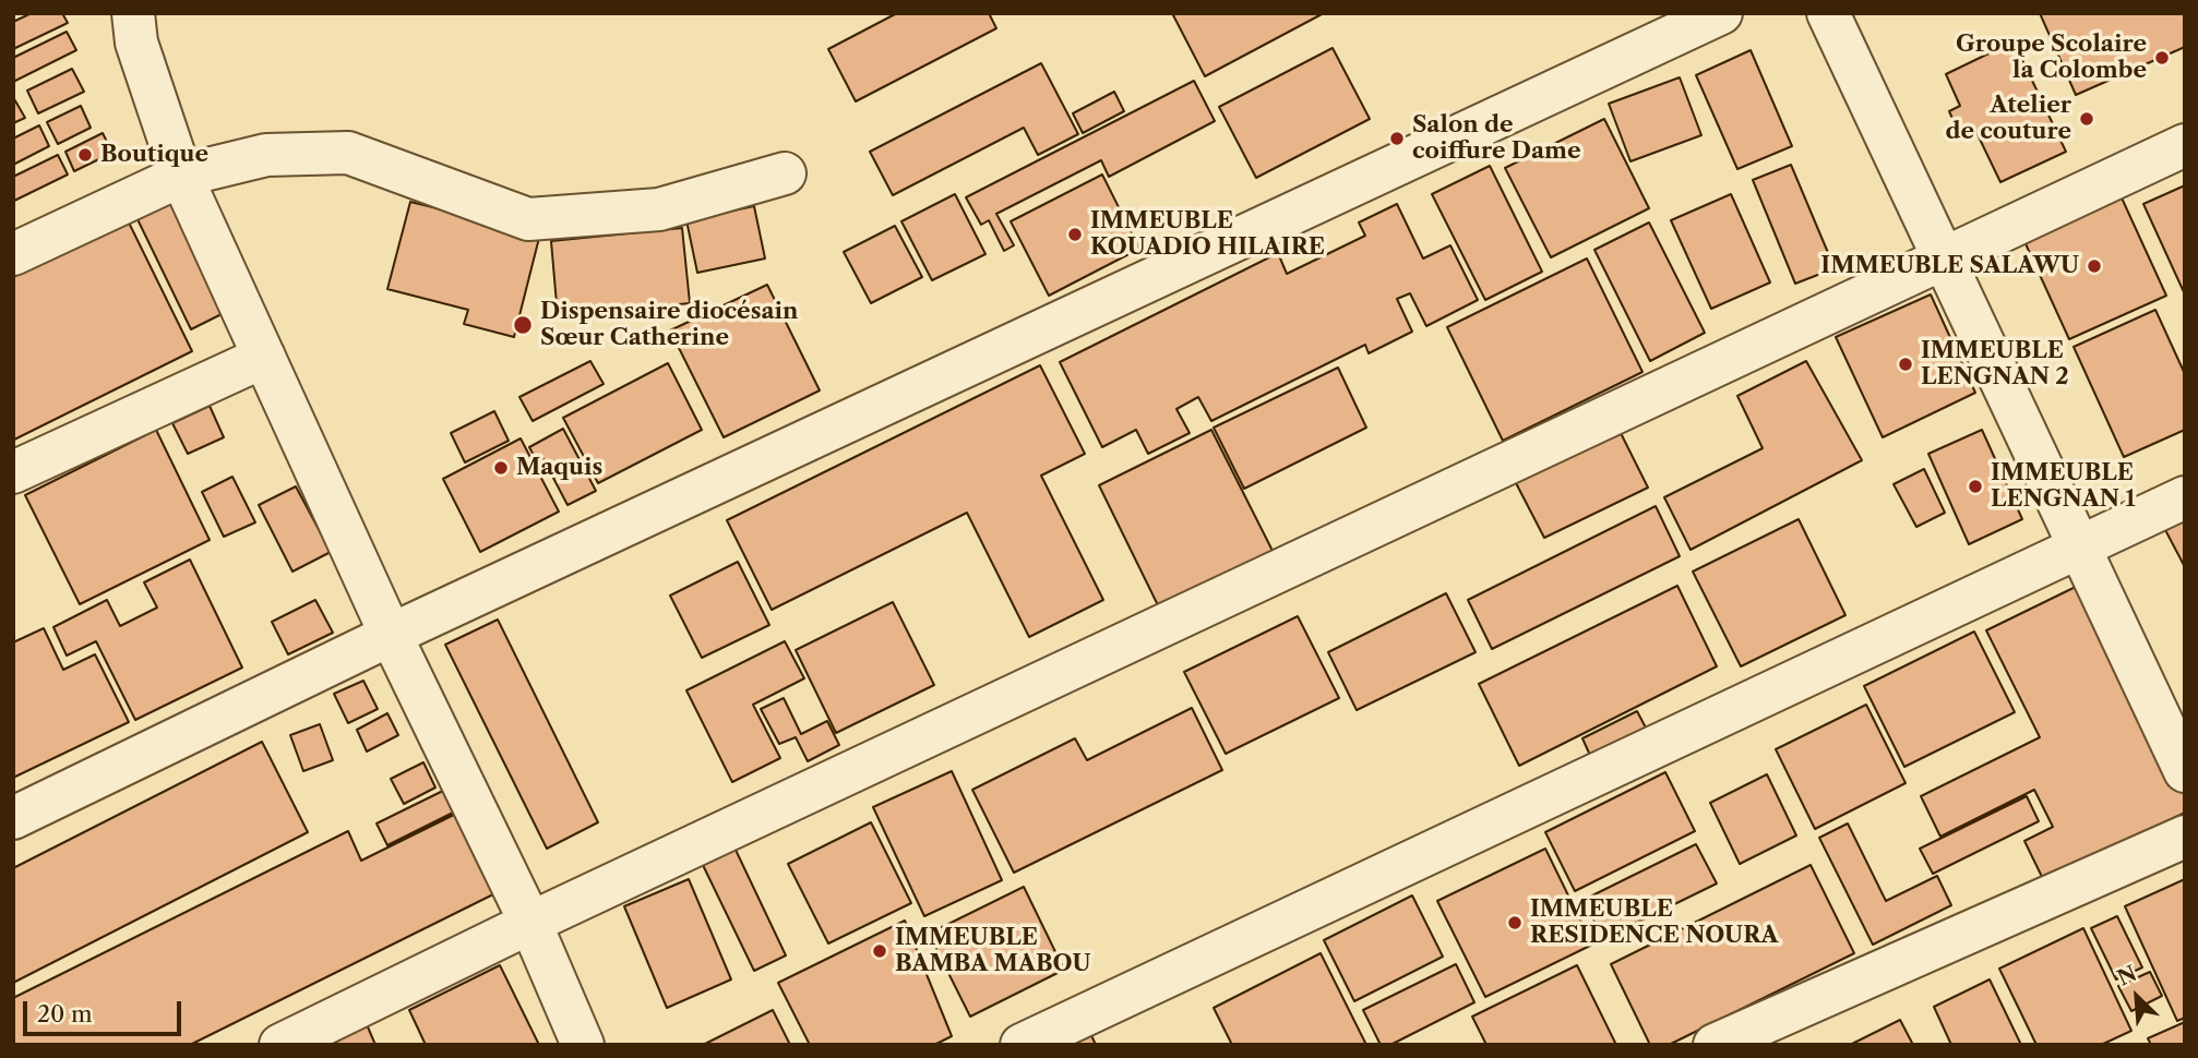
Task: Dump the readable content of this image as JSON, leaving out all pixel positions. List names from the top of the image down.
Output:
{
  "places": [
    "Groupe Scolaire la Colombe",
    "Atelier de couture",
    "Salon de coiffure Dame",
    "Boutique",
    "IMMEUBLE KOUADIO HILAIRE",
    "IMMEUBLE SALAWU",
    "Dispensaire diocésain Sœur Catherine",
    "IMMEUBLE LENGNAN 2",
    "Maquis",
    "IMMEUBLE LENGNAN 1",
    "IMMEUBLE RESIDENCE NOURA",
    "IMMEUBLE BAMBA MABOU"
  ],
  "scale_bar": "20 m",
  "north": "top left"
}
